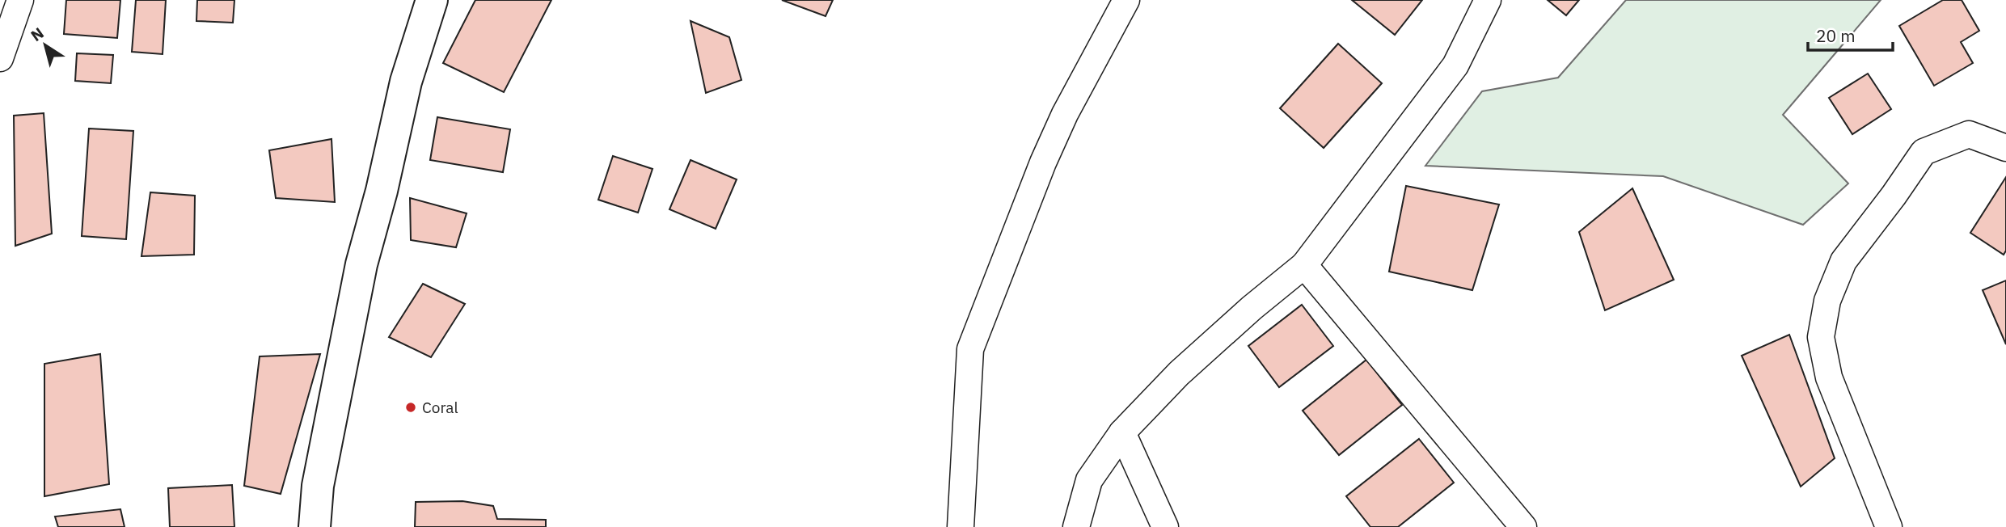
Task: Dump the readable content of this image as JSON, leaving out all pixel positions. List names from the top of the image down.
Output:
{
  "places": ["Coral"],
  "scale_bar": "20 m",
  "north": "top left"
}
